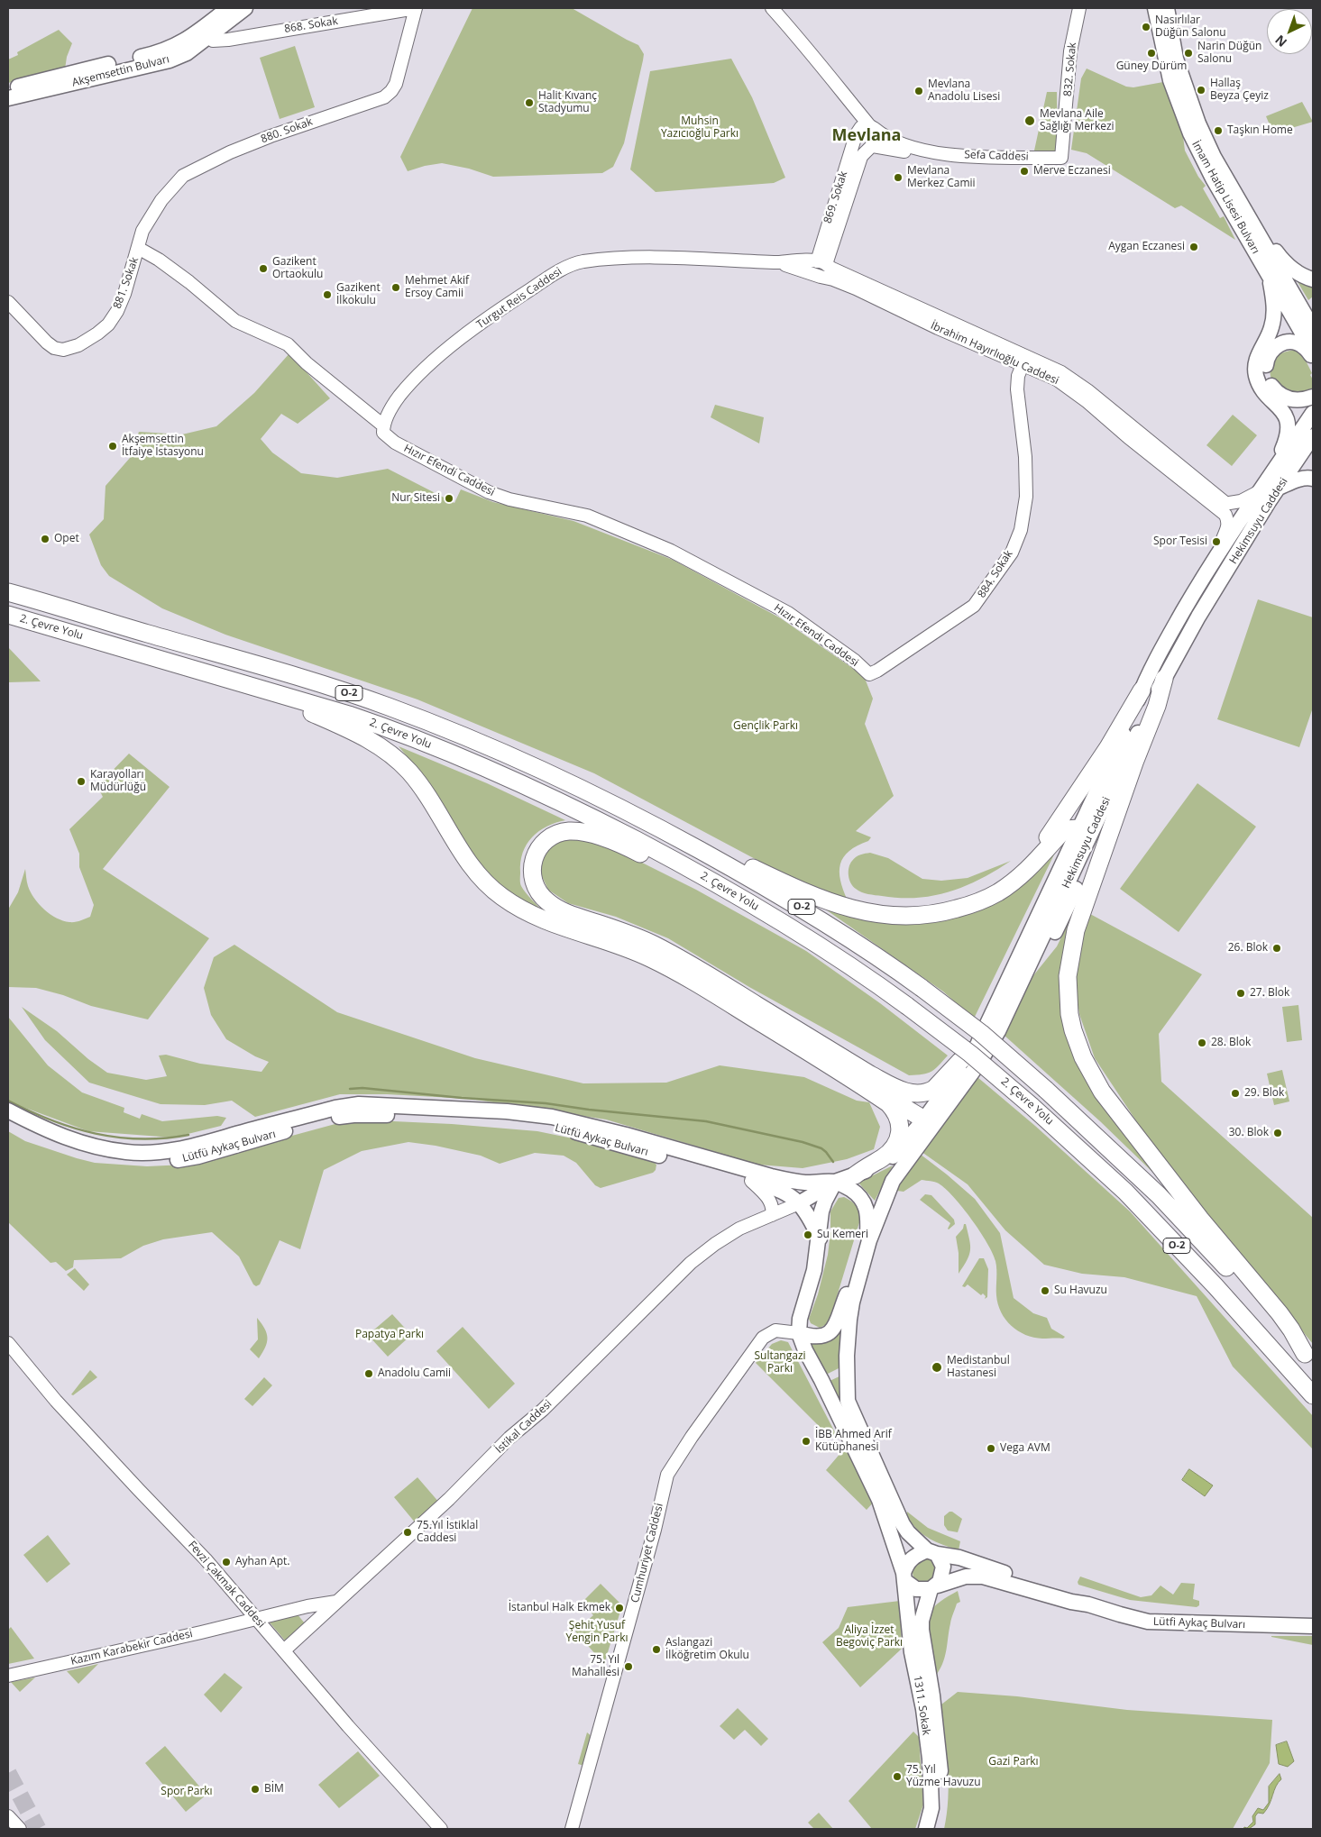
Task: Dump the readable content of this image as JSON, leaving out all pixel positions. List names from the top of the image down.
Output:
{
  "streets": {
    "highway": ["2. Çevre Yolu", "O-2"],
    "main road": [
      "Akşemsettin Bulvarı",
      "İmam Hatip Lisesi Bulvarı",
      "Hekimsuyu Caddesi",
      "Lütfü Aykaç Bulvarı",
      "Lütfi Aykaç Bulvarı",
      "1311. Sokak"
    ],
    "street": [
      "868. Sokak",
      "832. Sokak",
      "880. Sokak",
      "Sefa Caddesi",
      "869. Sokak",
      "881. Sokak",
      "Turgut Reis Caddesi",
      "İbrahim Hayırlıoğlu Caddesi",
      "Hızır Efendi Caddesi",
      "884. Sokak",
      "İstikal Caddesi",
      "Cumhuriyet Caddesi",
      "Fevzi Çakmak Caddesi",
      "Kazım Karabekir Caddesi"
    ]
  },
  "crossings": [
    ["868. Sokak", "Akşemsettin Bulvarı"],
    ["868. Sokak", "880. Sokak"],
    ["832. Sokak", "Sefa Caddesi"],
    ["880. Sokak", "881. Sokak"],
    ["880. Sokak", "Hızır Efendi Caddesi"],
    ["Sefa Caddesi", "869. Sokak"],
    ["869. Sokak", "Turgut Reis Caddesi"],
    ["869. Sokak", "İbrahim Hayırlıoğlu Caddesi"],
    ["881. Sokak", "Hızır Efendi Caddesi"],
    ["Turgut Reis Caddesi", "İbrahim Hayırlıoğlu Caddesi"],
    ["Turgut Reis Caddesi", "Hızır Efendi Caddesi"],
    ["İbrahim Hayırlıoğlu Caddesi", "Hekimsuyu Caddesi"],
    ["İbrahim Hayırlıoğlu Caddesi", "884. Sokak"],
    ["Hızır Efendi Caddesi", "884. Sokak"],
    ["Hekimsuyu Caddesi", "Lütfü Aykaç Bulvarı"],
    ["Lütfü Aykaç Bulvarı", "İstikal Caddesi"],
    ["İstikal Caddesi", "Fevzi Çakmak Caddesi"],
    ["İstikal Caddesi", "Kazım Karabekir Caddesi"],
    ["Fevzi Çakmak Caddesi", "Kazım Karabekir Caddesi"],
    ["Lütfi Aykaç Bulvarı", "1311. Sokak"]
  ],
  "districts": ["Mevlana"],
  "parks": [
    "Muhsin Yazıcıoğlu Parkı",
    "Gençlik Parkı",
    "Papatya Parkı",
    "Sultangazi Parkı",
    "Şehit Yusuf Yengin Parkı",
    "Aliya İzzet Begoviç Parkı",
    "Gazi Parkı",
    "Spor Parkı"
  ],
  "places": [
    "Nasırlılar Düğün Salonu",
    "Güney Dürüm",
    "Narin Düğün Salonu",
    "Hallaş Beyza Çeyiz",
    "Mevlana Anadolu Lisesi",
    "Halit Kıvanç Stadyumu",
    "Mevlana Aile Sağlığı Merkezi",
    "Taşkın Home",
    "Merve Eczanesi",
    "Mevlana Merkez Camii",
    "Aygan Eczanesi",
    "Gazikent Ortaokulu",
    "Mehmet Akif Ersoy Camii",
    "Gazikent İlkokulu",
    "Akşemsettin İtfaiye İstasyonu",
    "Nur Sitesi",
    "Opet",
    "Spor Tesisi",
    "Karayolları Müdürlüğü",
    "26. Blok",
    "27. Blok",
    "28. Blok",
    "29. Blok",
    "30. Blok",
    "Su Kemeri",
    "Su Havuzu",
    "Medistanbul Hastanesi",
    "Anadolu Camii",
    "İBB Ahmed Arif Kütüphanesi",
    "Vega AVM",
    "75.Yıl İstiklal Caddesi",
    "Ayhan Apt.",
    "İstanbul Halk Ekmek",
    "Aslangazi İlköğretim Okulu",
    "75. Yıl Mahallesi",
    "75. Yıl Yüzme Havuzu",
    "BİM"
  ],
  "north": "bottom left"
}
